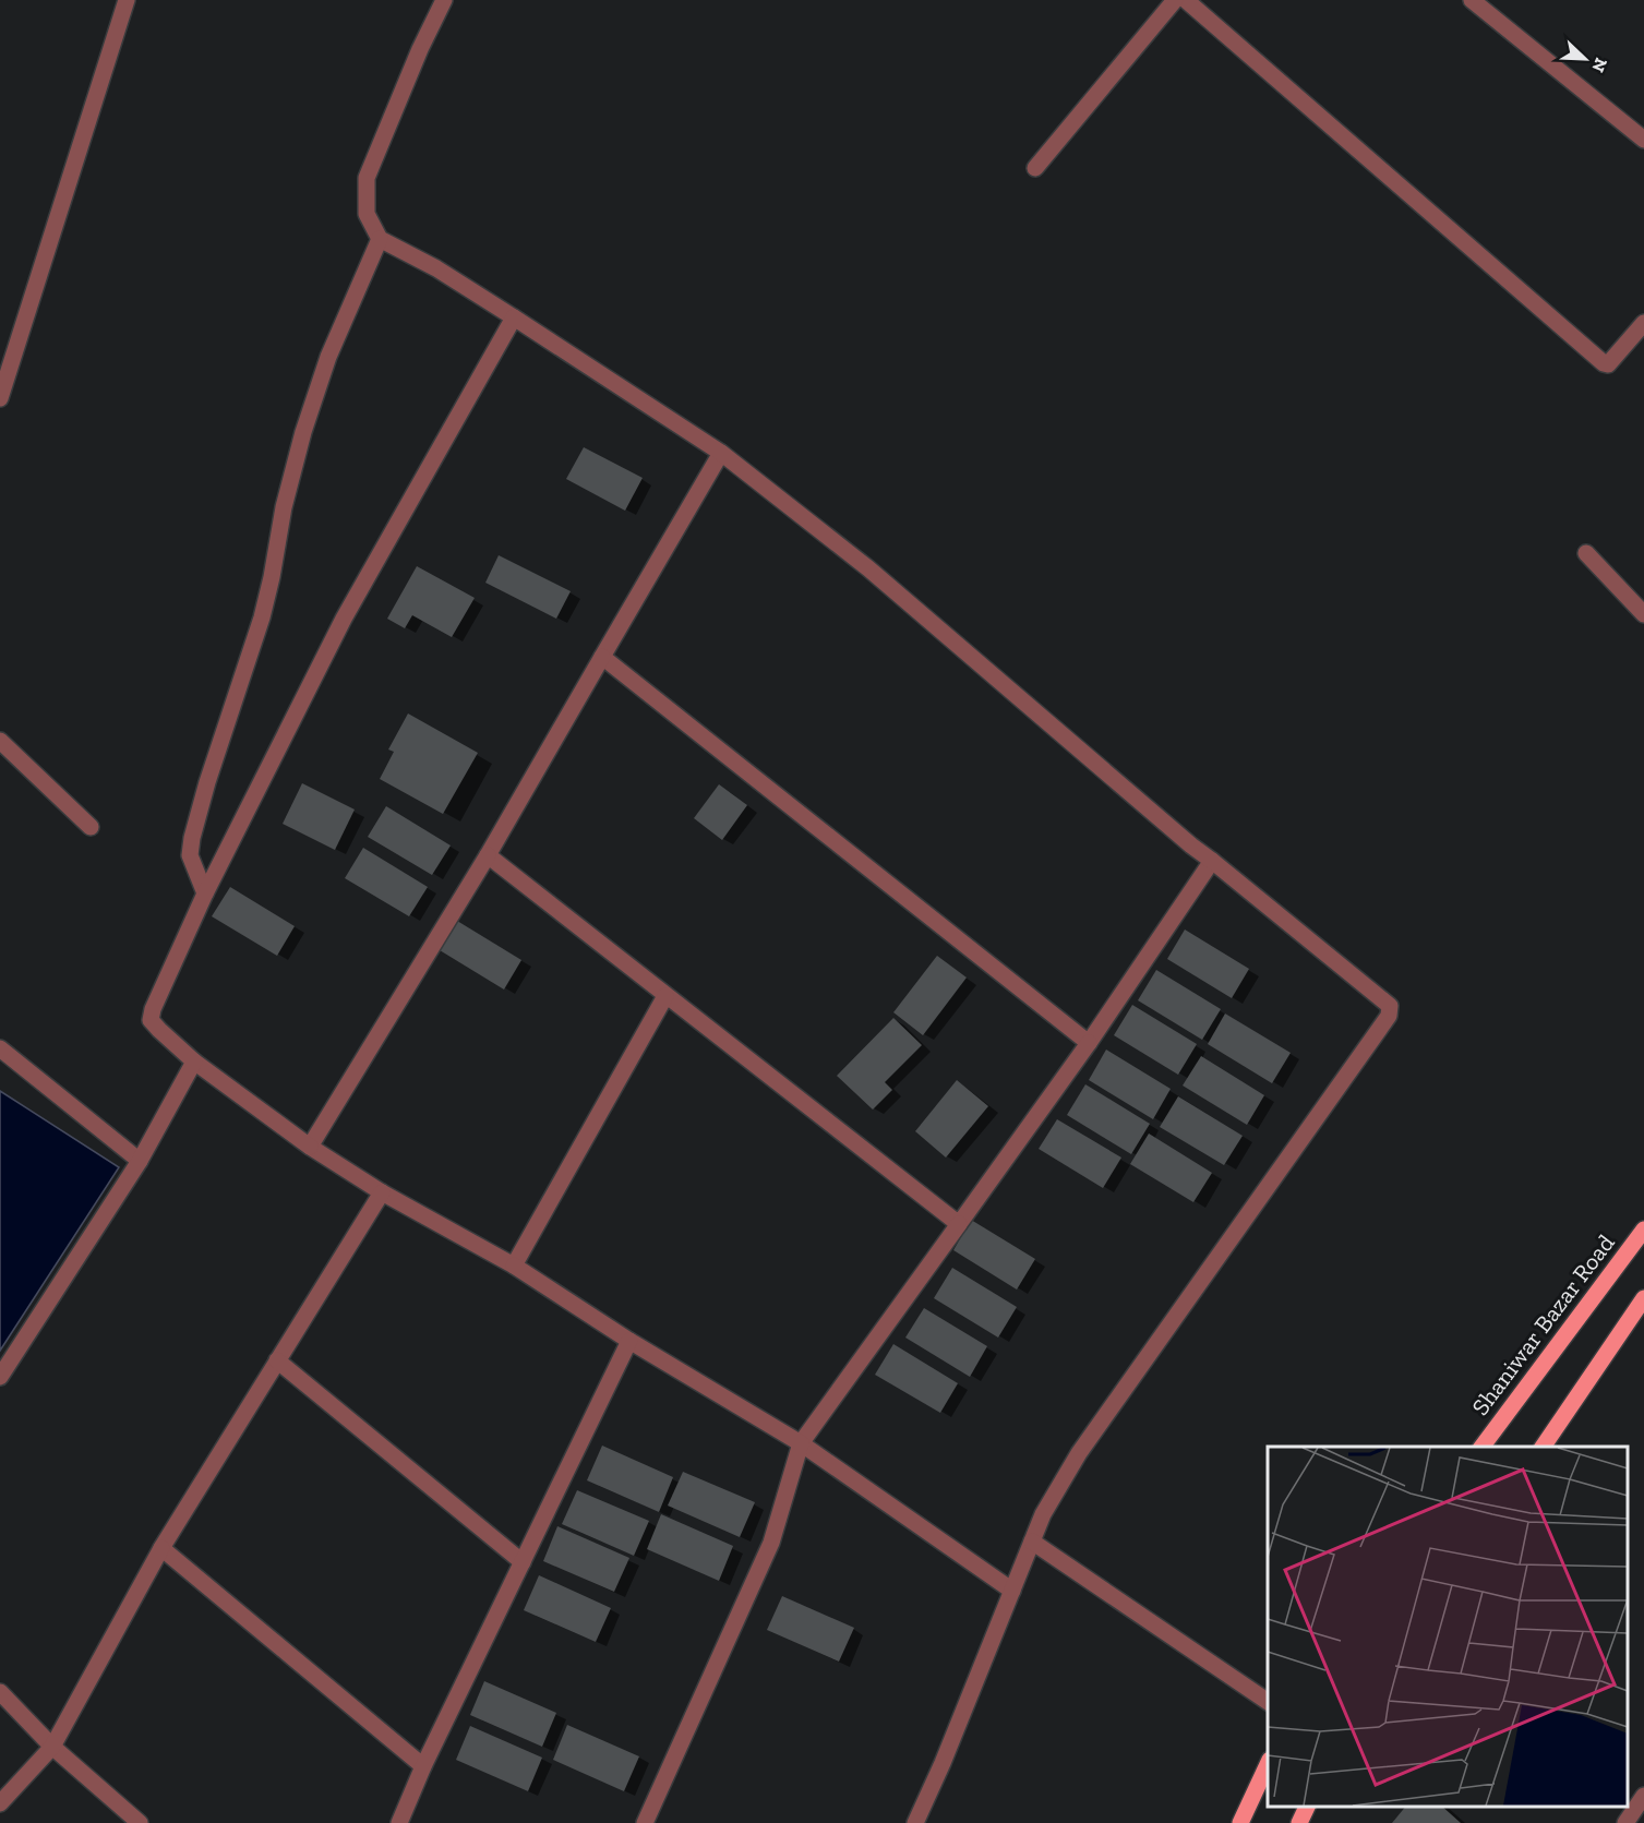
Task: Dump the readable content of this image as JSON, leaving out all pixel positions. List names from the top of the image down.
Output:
{
  "streets": {
    "main road": ["Shaniwar Bazar Road"]
  },
  "north": "bottom right"
}
